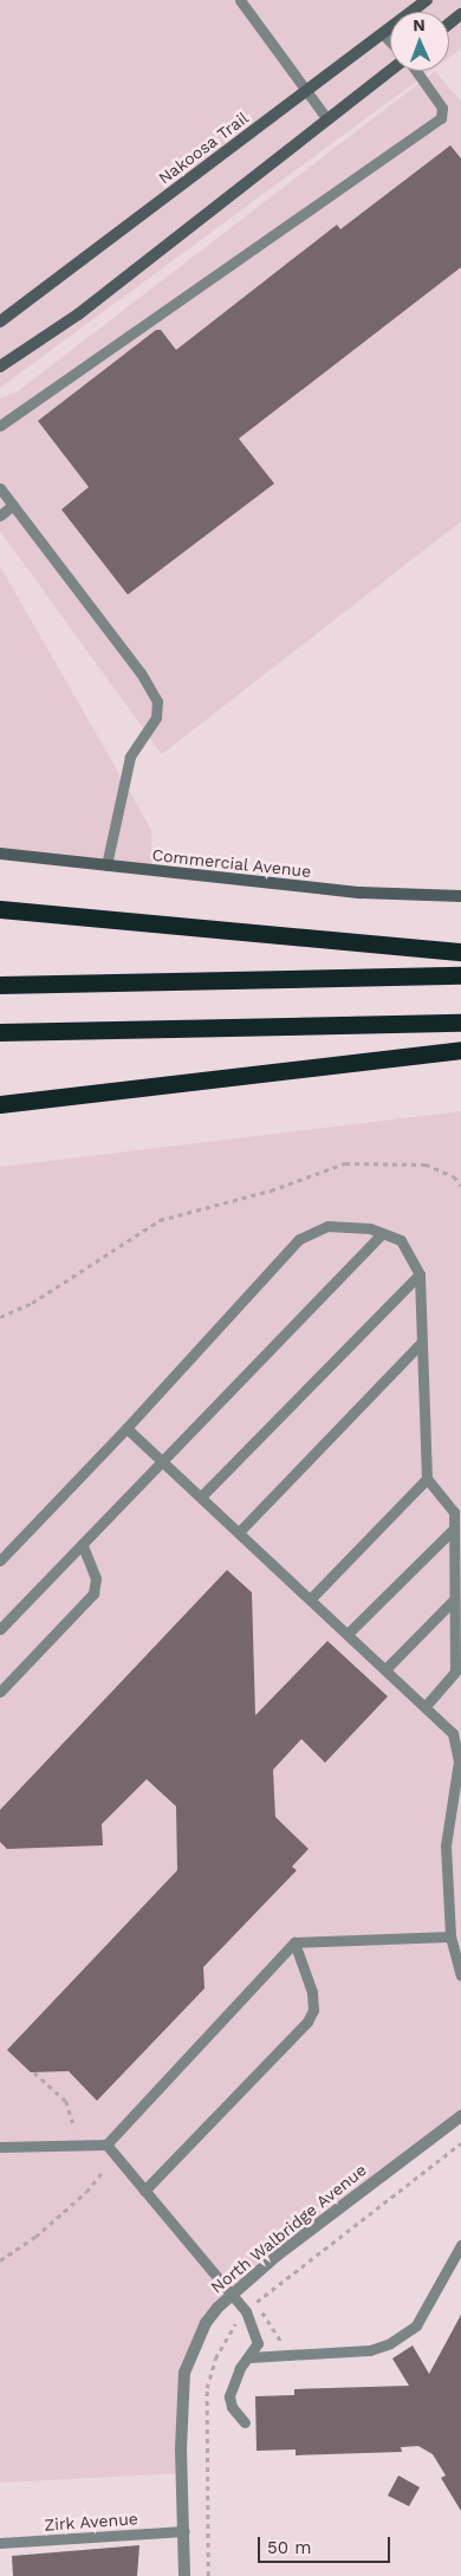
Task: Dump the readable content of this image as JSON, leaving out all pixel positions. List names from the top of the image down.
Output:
{
  "streets": {
    "street": ["Nakoosa Trail", "Commercial Avenue", "North Walbridge Avenue"],
    "lane": ["Zirk Avenue"]
  },
  "crossings": [
    ["North Walbridge Avenue", "Zirk Avenue"]
  ],
  "scale_bar": "50 m",
  "north": "top"
}
